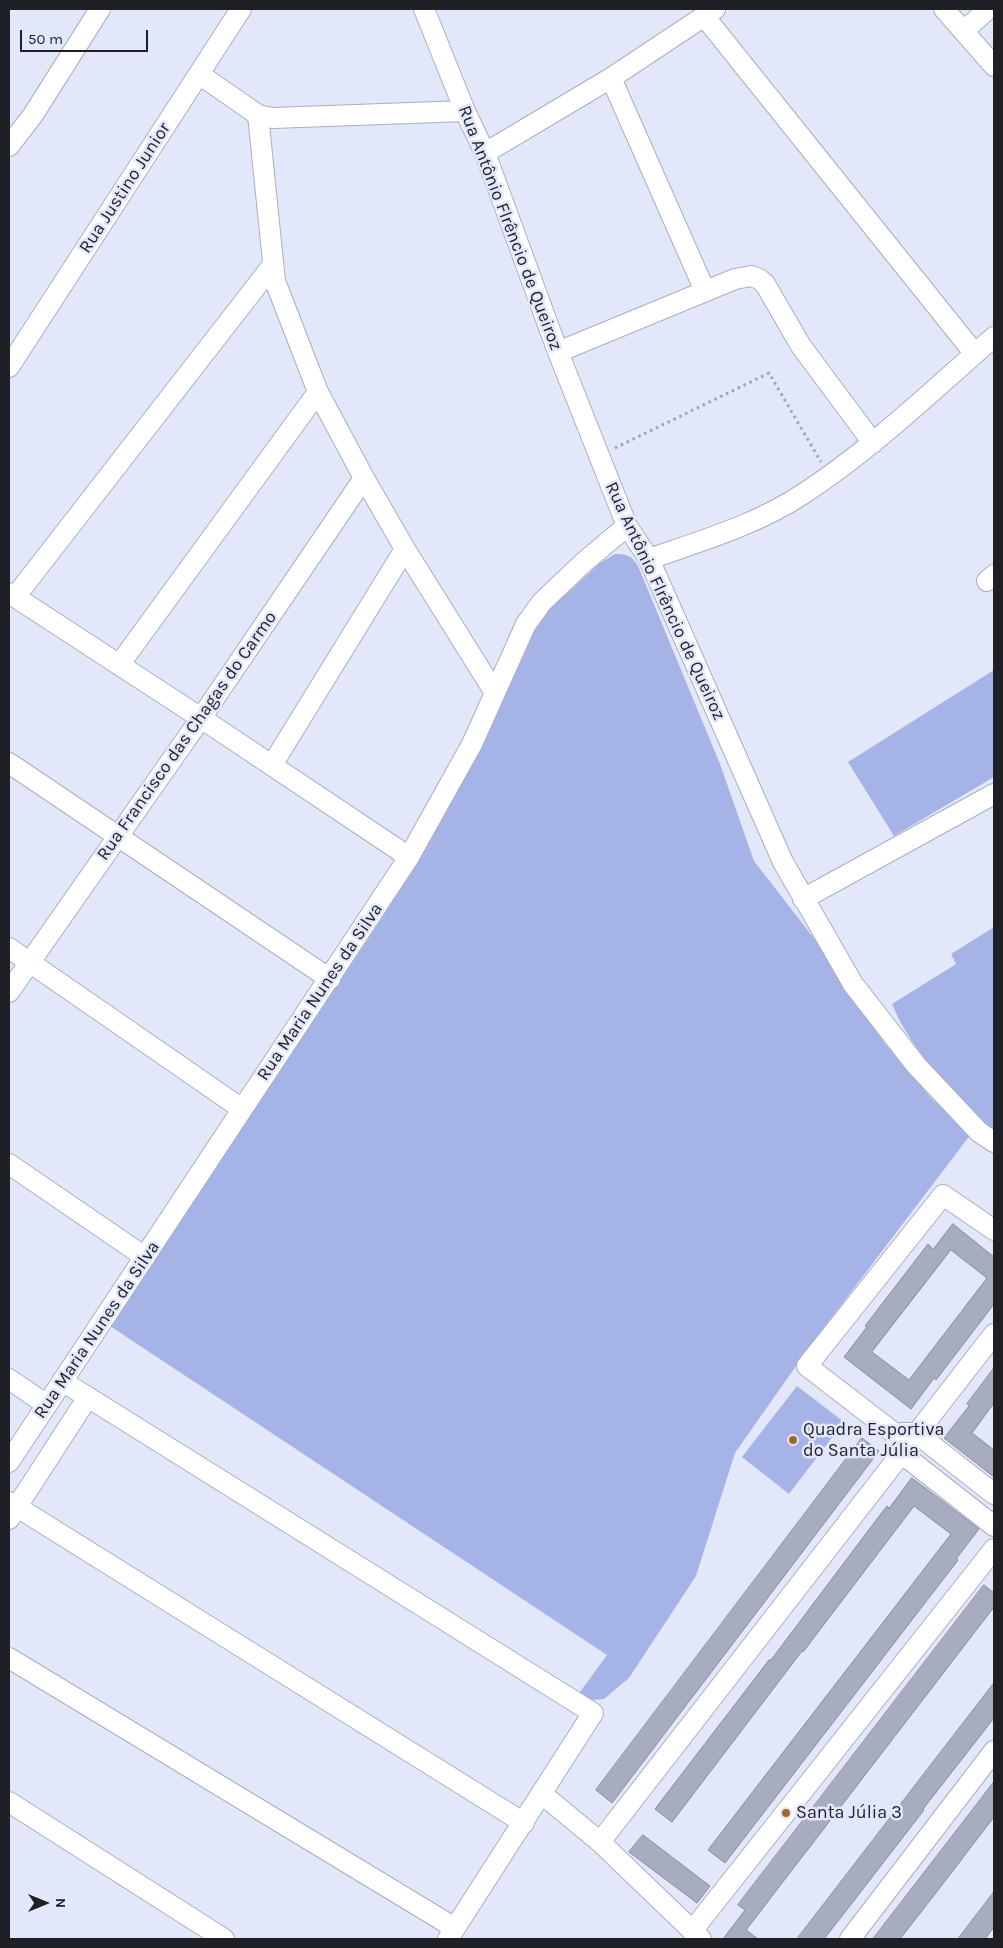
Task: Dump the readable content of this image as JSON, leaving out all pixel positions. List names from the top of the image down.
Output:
{
  "streets": {
    "street": [
      "Rua Justino Junior",
      "Rua Antônio Flrêncio de Queiroz",
      "Rua Francisco das Chagas do Carmo",
      "Rua Maria Nunes da Silva"
    ]
  },
  "crossings": [
    ["Rua Antônio Flrêncio de Queiroz", "Rua Maria Nunes da Silva"]
  ],
  "places": ["Quadra Esportiva do Santa Júlia", "Santa Júlia 3"],
  "scale_bar": "50 m",
  "north": "right"
}
